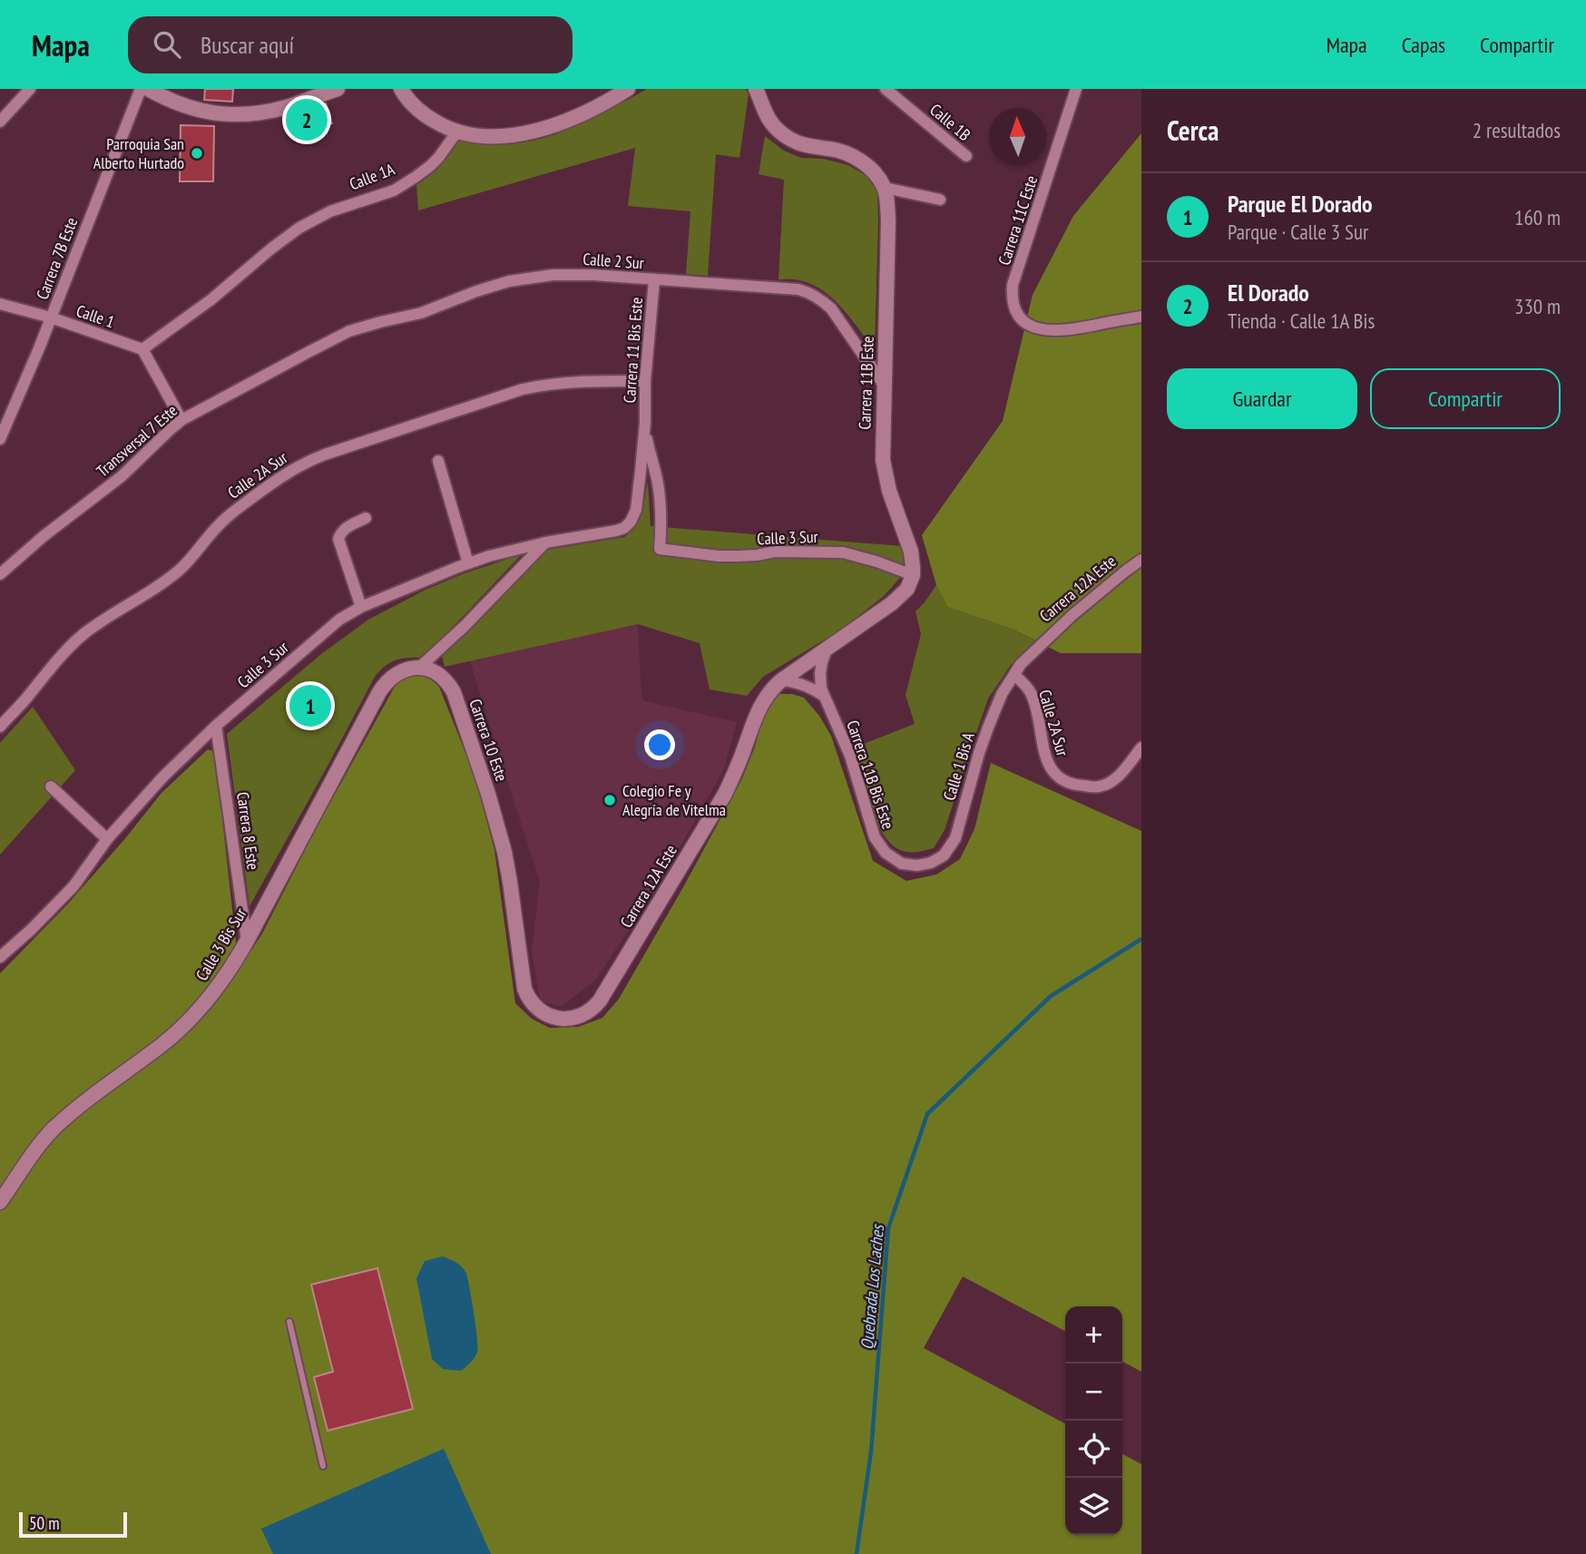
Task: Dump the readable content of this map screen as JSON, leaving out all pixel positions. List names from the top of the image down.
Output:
{
  "streets": {
    "street": [
      "Calle 1B",
      "Calle 1A",
      "Carrera 11C Este",
      "Carrera 7B Este",
      "Calle 2 Sur",
      "Calle 1",
      "Carrera 11 Bis Este",
      "Carrera 11B Este",
      "Transversal 7 Este",
      "Calle 2A Sur",
      "Calle 3 Sur",
      "Carrera 12A Este",
      "Carrera 10 Este",
      "Calle 1 Bis A",
      "Carrera 11B Bis Este",
      "Carrera 8 Este",
      "Calle 3 Bis Sur"
    ]
  },
  "crossings": [
    ["Calle 1A", "Calle 1"],
    ["Carrera 7B Este", "Calle 1"],
    ["Calle 2 Sur", "Carrera 11 Bis Este"],
    ["Calle 2 Sur", "Carrera 11B Este"],
    ["Calle 2 Sur", "Transversal 7 Este"],
    ["Carrera 11 Bis Este", "Calle 2A Sur"],
    ["Carrera 11 Bis Este", "Calle 3 Sur"],
    ["Carrera 11B Este", "Calle 3 Sur"],
    ["Carrera 11B Este", "Carrera 12A Este"],
    ["Calle 2A Sur", "Carrera 12A Este"],
    ["Calle 2A Sur", "Calle 1 Bis A"],
    ["Calle 3 Sur", "Carrera 12A Este"],
    ["Calle 3 Sur", "Carrera 8 Este"],
    ["Carrera 12A Este", "Carrera 10 Este"],
    ["Carrera 12A Este", "Calle 1 Bis A"],
    ["Carrera 12A Este", "Carrera 11B Bis Este"],
    ["Carrera 10 Este", "Calle 3 Bis Sur"],
    ["Calle 1 Bis A", "Carrera 11B Bis Este"],
    ["Carrera 8 Este", "Calle 3 Bis Sur"]
  ],
  "water": ["Quebrada Los Laches"],
  "places": ["Parroquia San Alberto Hurtado", "Colegio Fe y Alegría de Vitelma"],
  "scale_bar": "50 m",
  "north": "top",
  "page": {
    "header": "Mapa",
    "search": "Buscar aquí",
    "nav": ["Mapa", "Capas", "Compartir"],
    "heading": ["Cerca", "2 resultados"],
    "pins": ["2", "1"],
    "list": [
      {
        "mark": "1",
        "name": "Parque El Dorado",
        "note": "Parque · Calle 3 Sur",
        "value": "160 m"
      },
      {
        "mark": "2",
        "name": "El Dorado",
        "note": "Tienda · Calle 1A Bis",
        "value": "330 m"
      }
    ],
    "buttons": ["Guardar", "Compartir"],
    "map_buttons": ["+", "−"],
    "scale": "50 m"
  }
}
